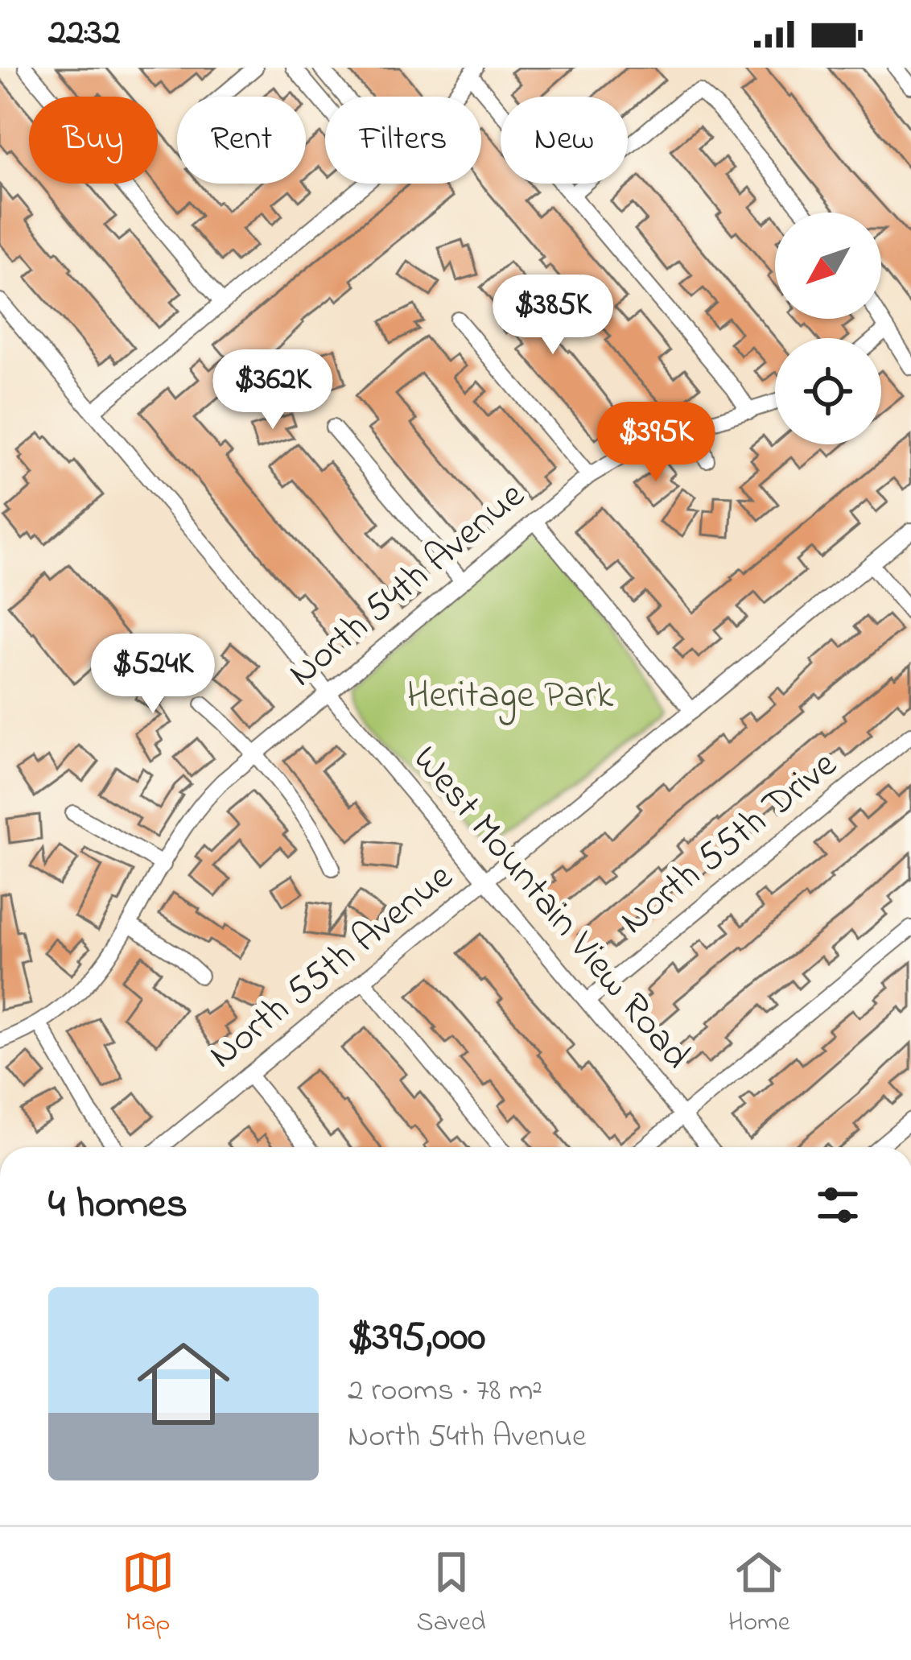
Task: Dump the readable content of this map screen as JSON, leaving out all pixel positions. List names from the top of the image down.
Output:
{
  "streets": {
    "street": [
      "North 54th Avenue",
      "North 55th Drive",
      "West Mountain View Road",
      "North 55th Avenue"
    ]
  },
  "crossings": [
    ["North 54th Avenue", "West Mountain View Road"],
    ["North 55th Drive", "West Mountain View Road"],
    ["West Mountain View Road", "North 55th Avenue"]
  ],
  "parks": ["Heritage Park"],
  "north": "bottom left",
  "page": {
    "status": "22:32",
    "chip": [
      "Buy",
      "Rent",
      "Filters",
      "New"
    ],
    "price": [
      "$385K",
      "$362K",
      "$395K",
      "$524K"
    ],
    "heading": "4 homes",
    "list": [
      {
        "name": "$395,000",
        "note": "2 rooms · 78 m² · North 54th Avenue"
      }
    ],
    "tabs": ["Map", "Saved", "Home"]
  }
}
